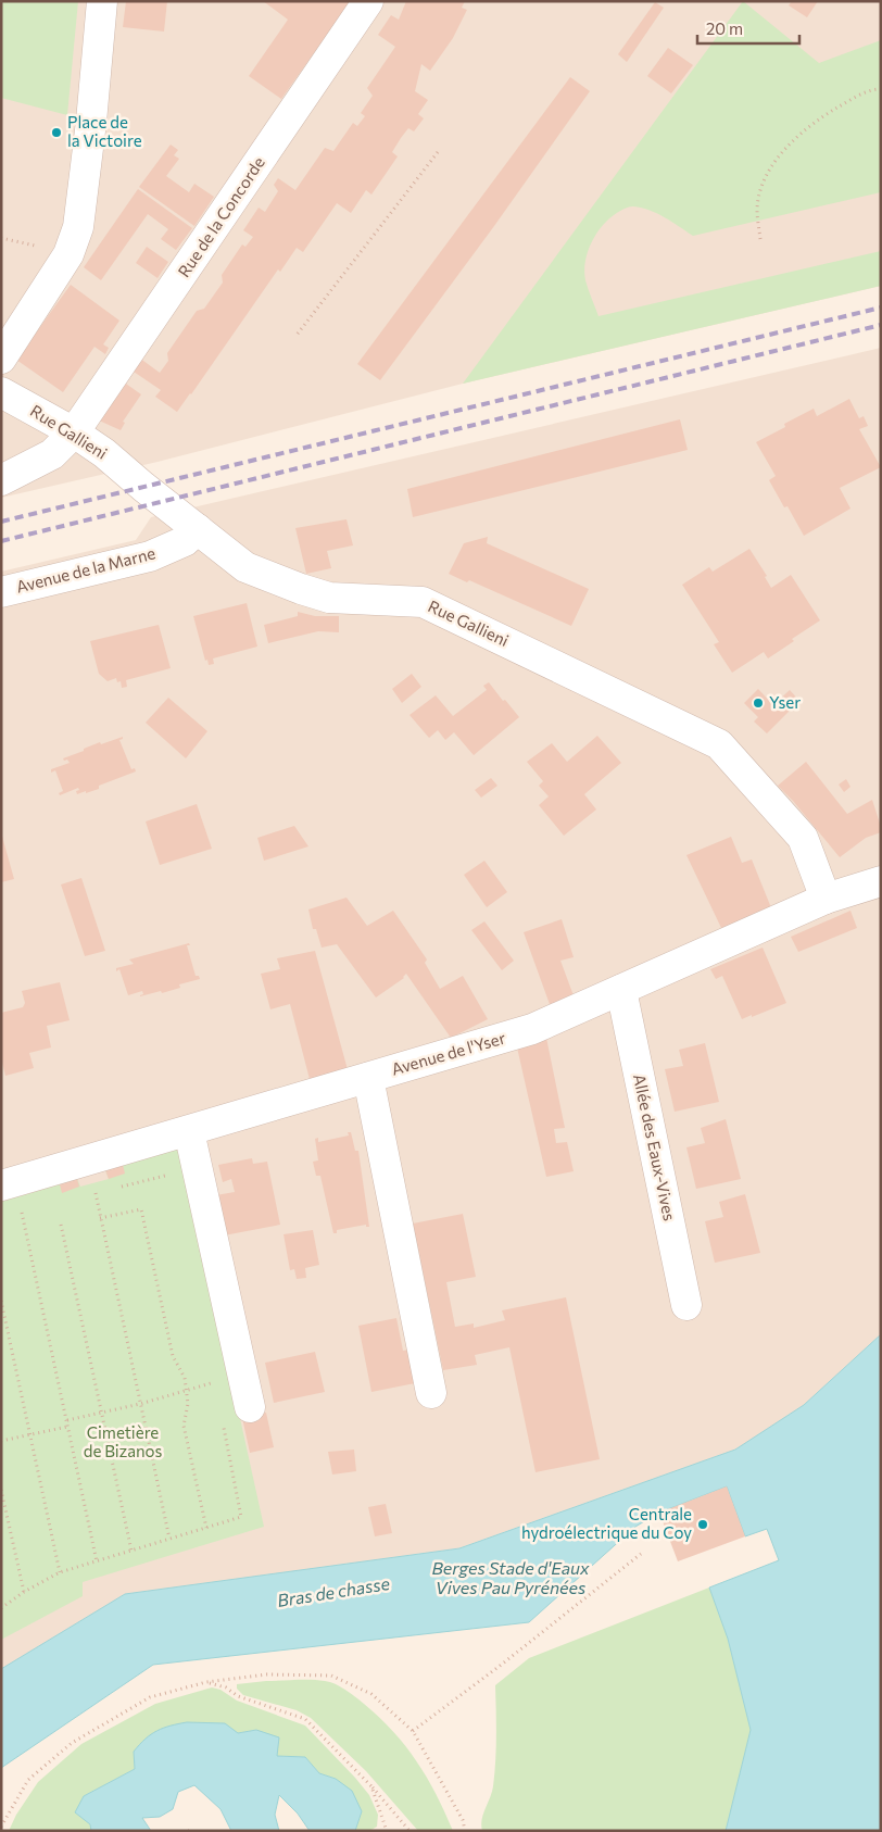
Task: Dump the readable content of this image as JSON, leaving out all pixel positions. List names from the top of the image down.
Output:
{
  "streets": {
    "street": [
      "Rue de la Concorde",
      "Rue Gallieni",
      "Avenue de la Marne",
      "Avenue de l'Yser",
      "Allée des Eaux-Vives"
    ]
  },
  "crossings": [
    ["Rue de la Concorde", "Rue Gallieni"],
    ["Rue Gallieni", "Avenue de la Marne"],
    ["Rue Gallieni", "Avenue de l'Yser"],
    ["Avenue de l'Yser", "Allée des Eaux-Vives"]
  ],
  "water": ["Berges Stade d'Eaux Vives Pau Pyrénées", "Bras de chasse"],
  "parks": ["Cimetière de Bizanos"],
  "places": ["Place de la Victoire", "Yser", "Centrale hydroélectrique du Coy"],
  "scale_bar": "20 m"
}
